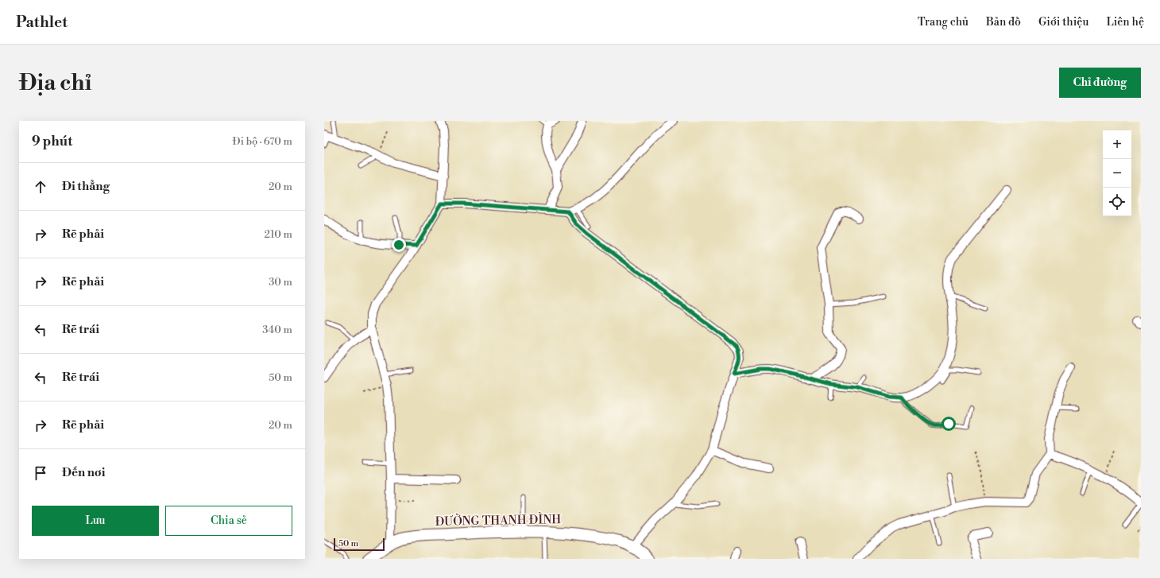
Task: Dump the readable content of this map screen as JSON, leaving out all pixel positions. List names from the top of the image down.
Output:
{
  "streets": {
    "street": ["ĐƯỜNG THANH ĐÌNH"]
  },
  "scale_bar": "50 m",
  "page": {
    "header": "Pathlet",
    "nav": [
      "Trang chủ",
      "Bản đồ",
      "Giới thiệu",
      "Liên hệ"
    ],
    "buttons": [
      "Chỉ đường",
      ["Lưu", "Chia sẻ"]
    ],
    "title": "Địa chỉ",
    "heading": ["9 phút", "Đi bộ · 670 m"],
    "map_buttons": ["+", "−"],
    "list": [
      ["Đi thẳng", "20 m"],
      ["Rẽ phải", "210 m"],
      ["Rẽ phải", "30 m"],
      ["Rẽ trái", "340 m"],
      ["Rẽ trái", "50 m"],
      ["Rẽ phải", "20 m"],
      "Đến nơi"
    ],
    "scale": "50 m"
  }
}
